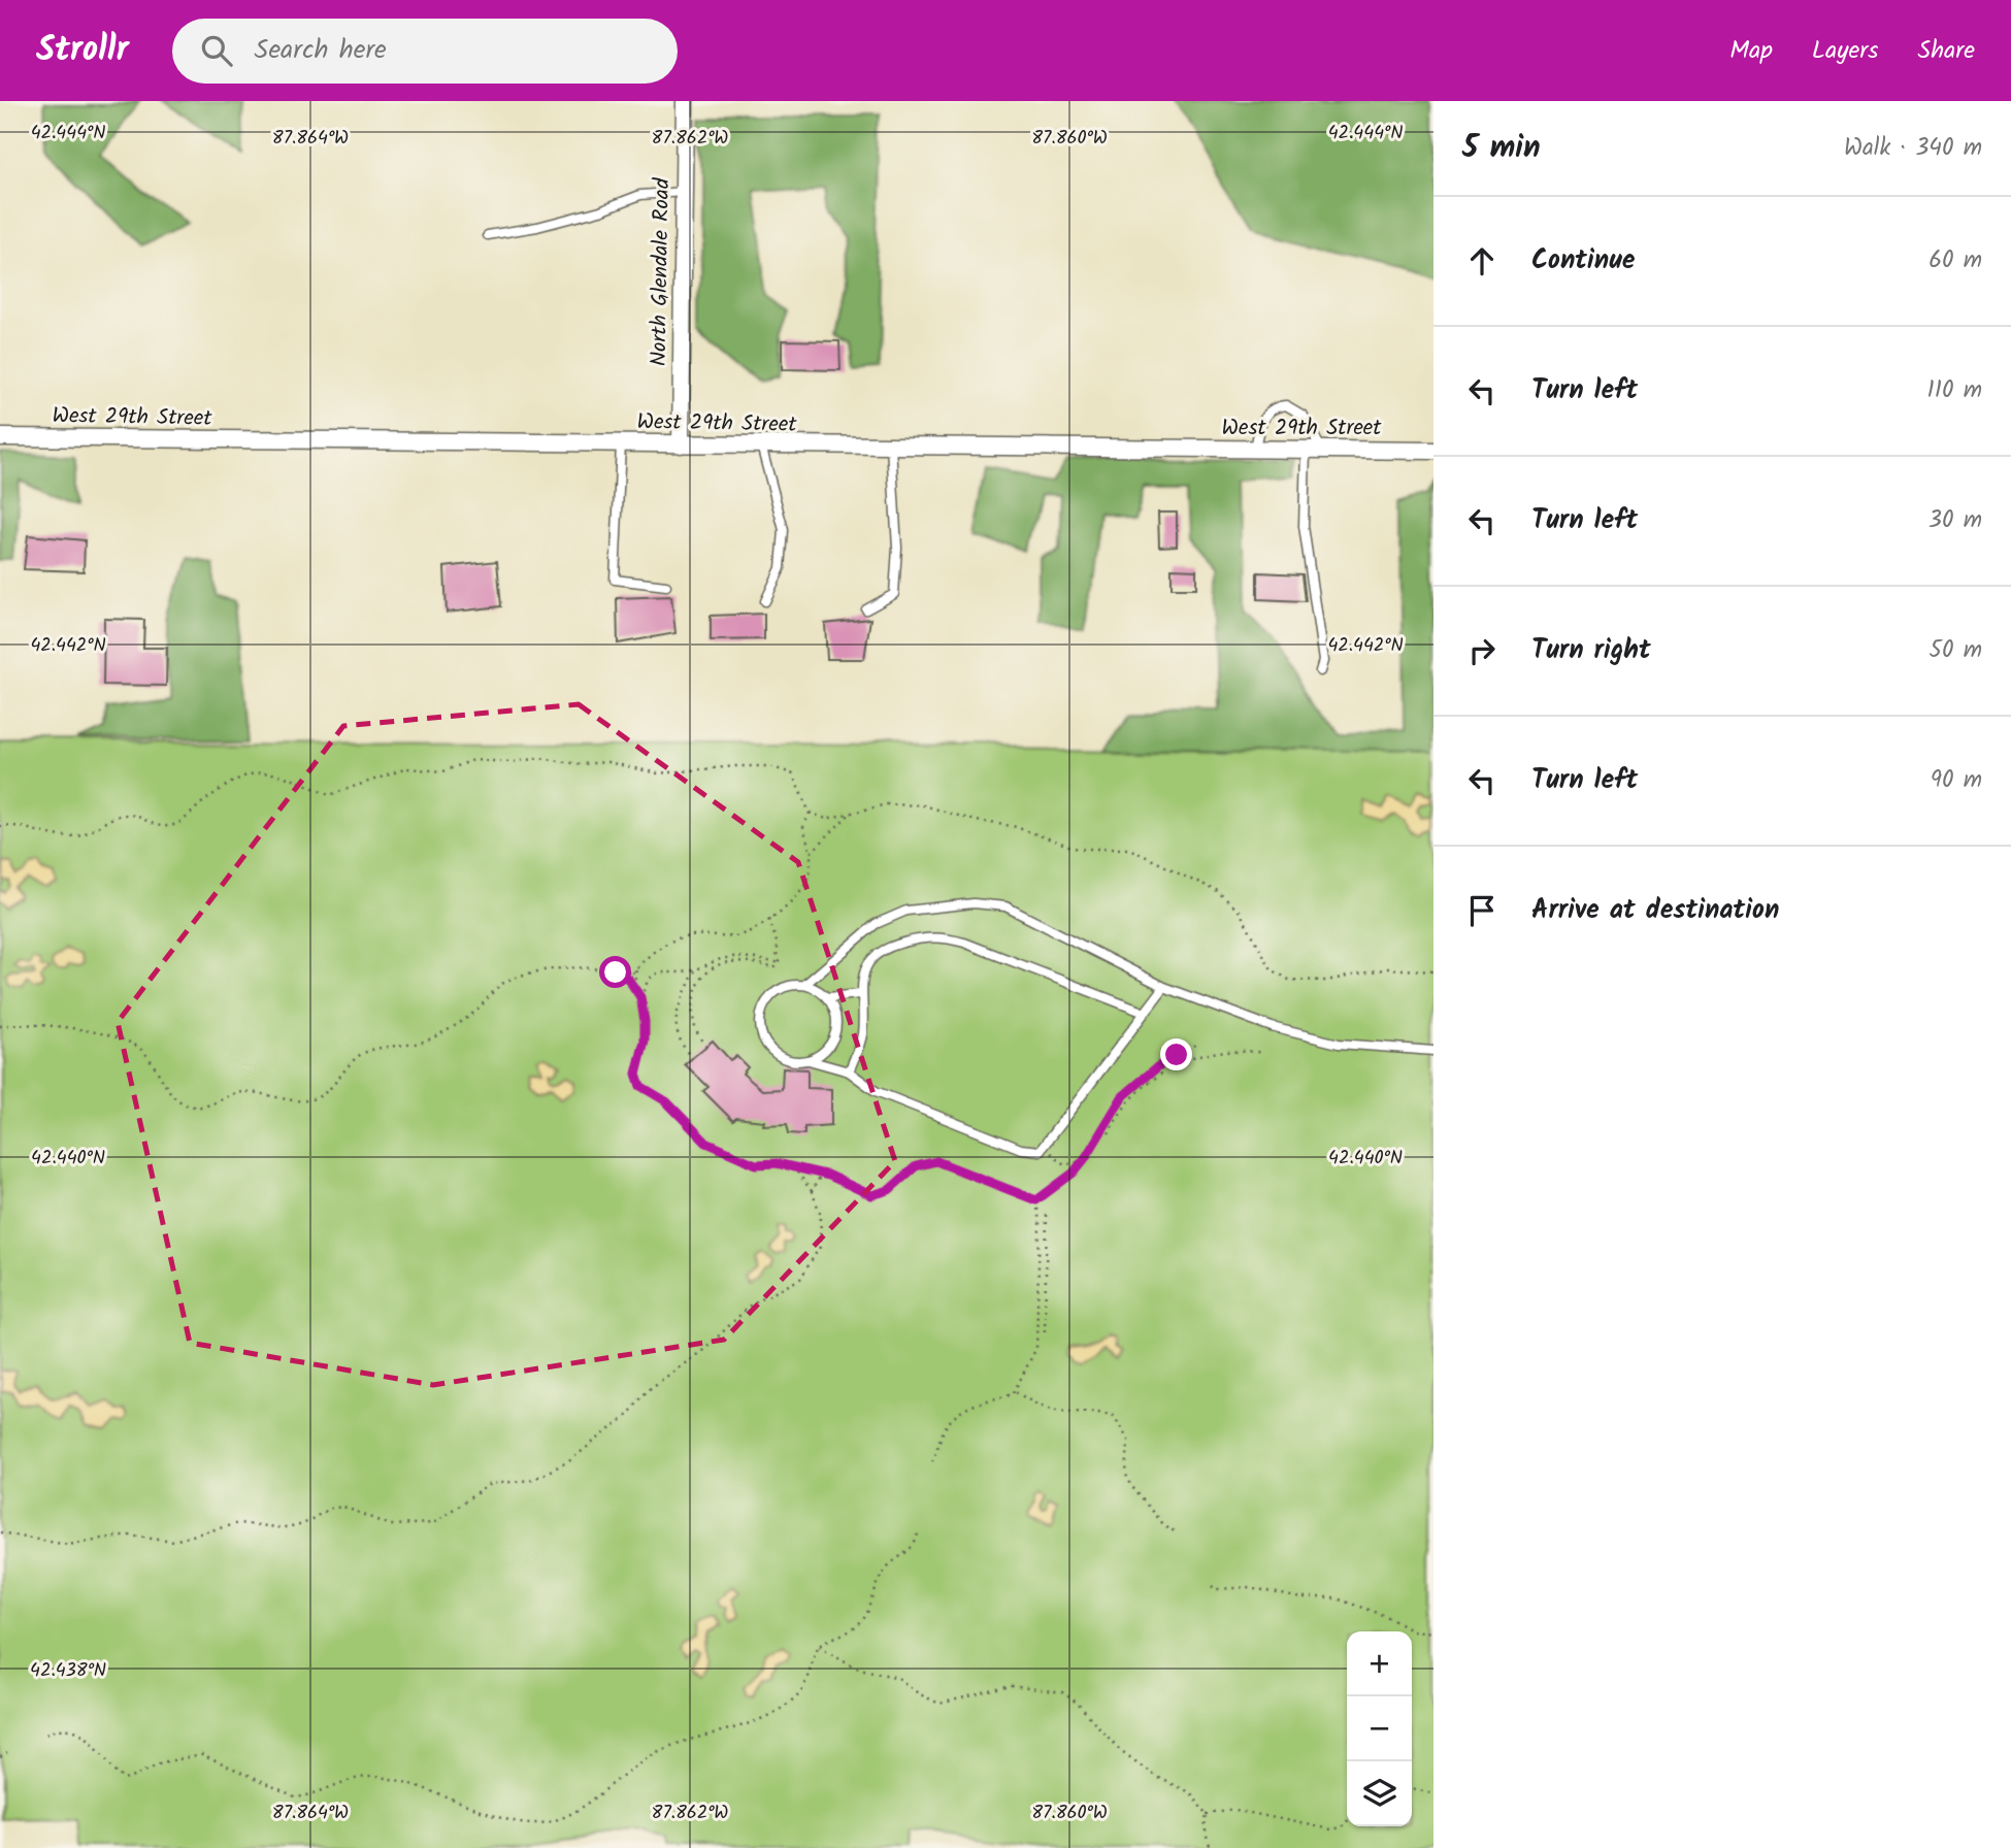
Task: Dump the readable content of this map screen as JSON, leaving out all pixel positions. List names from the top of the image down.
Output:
{
  "streets": {
    "street": ["North Glendale Road", "West 29th Street"]
  },
  "crossings": [
    ["North Glendale Road", "West 29th Street"]
  ],
  "page": {
    "header": "Strollr",
    "search": "Search here",
    "nav": ["Map", "Layers", "Share"],
    "heading": ["5 min", "Walk · 340 m"],
    "list": [
      ["Continue", "60 m"],
      ["Turn left", "110 m"],
      ["Turn left", "30 m"],
      ["Turn right", "50 m"],
      ["Turn left", "90 m"],
      "Arrive at destination"
    ],
    "map_buttons": ["+", "−"]
  },
  "coordinates": [
    "42.444°N",
    "87.864°W",
    "87.862°W",
    "87.860°W",
    "42.442°N",
    "42.440°N",
    "42.438°N"
  ]
}
